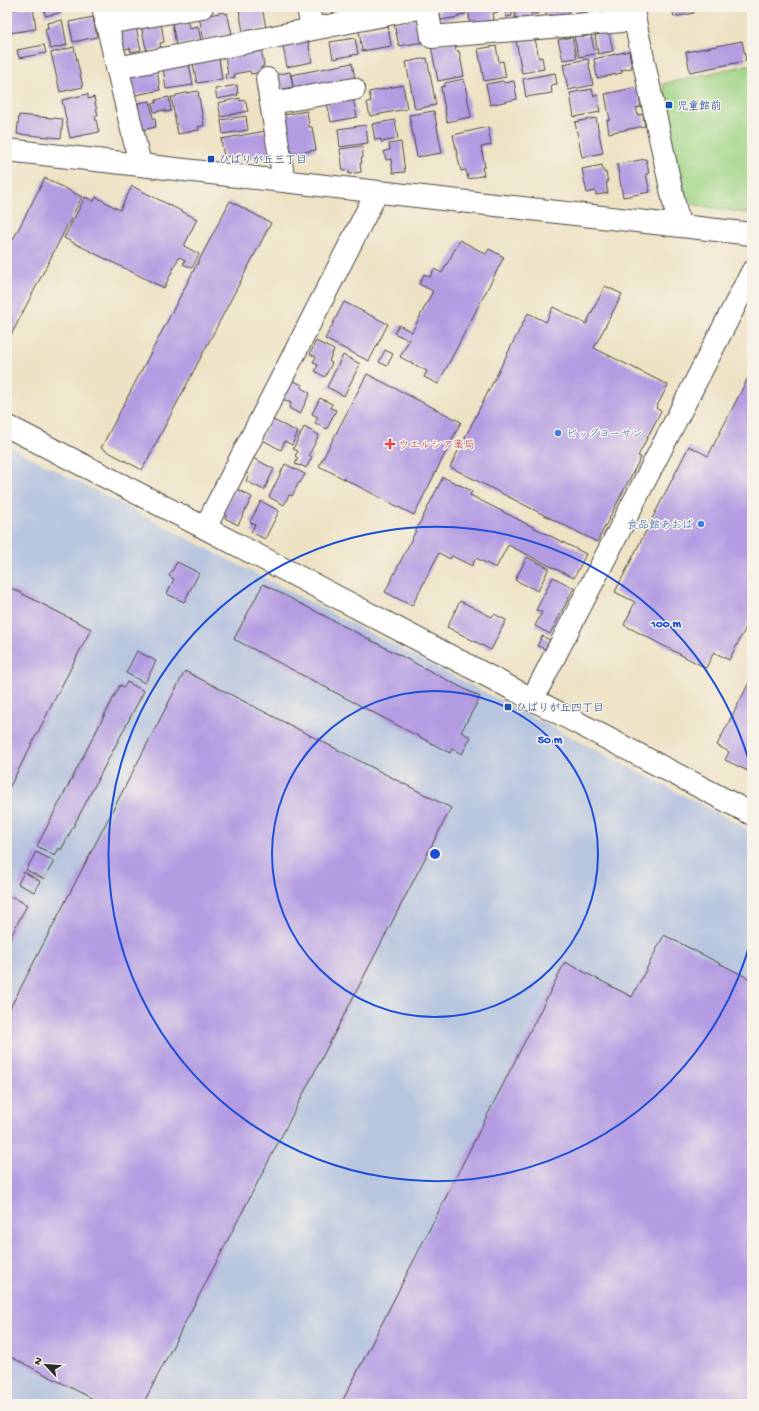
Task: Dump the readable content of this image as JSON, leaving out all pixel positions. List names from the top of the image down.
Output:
{
  "places": {
    "transit": ["児童館前", "ひばりが丘三丁目", "ひばりが丘四丁目"],
    "other": ["ビッグヨーサン", "食品館あおば"],
    "health": ["ウエルシア薬局"]
  },
  "north": "top left",
  "rings": ["100 m", "50 m"]
}
